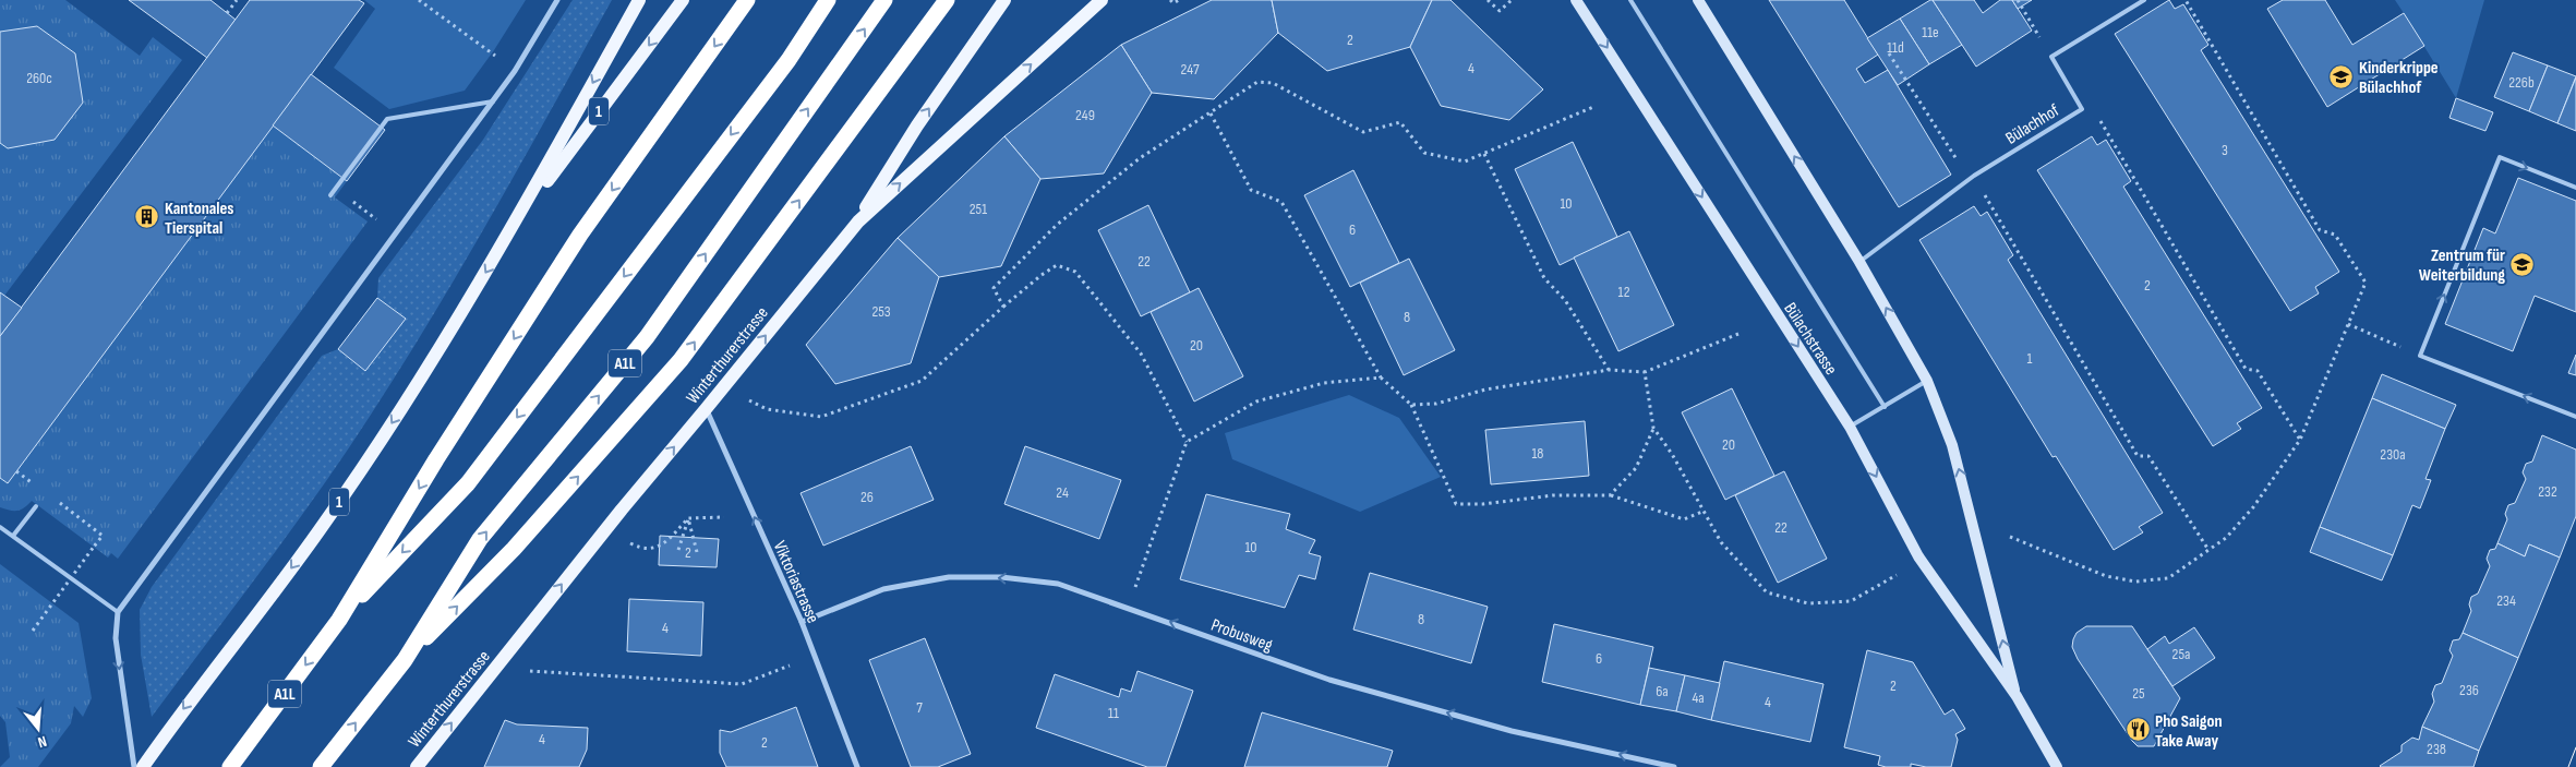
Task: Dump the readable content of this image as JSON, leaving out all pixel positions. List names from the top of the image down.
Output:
{
  "streets": {
    "highway": ["A1L"],
    "main road": ["1", "Winterthurerstrasse"],
    "street": ["Bülachstrasse", "Viktoriastrasse", "Probusweg"],
    "lane": ["Bülachhof"]
  },
  "crossings": [
    ["Bülachhof", "Bülachstrasse"],
    ["Winterthurerstrasse", "Viktoriastrasse"],
    ["Viktoriastrasse", "Probusweg"]
  ],
  "one_way": ["Winterthurerstrasse", "Viktoriastrasse", "Probusweg"],
  "places": {
    "school or university": ["Kinderkrippe Bülachhof", "Zentrum für Weiterbildung"],
    "building": ["Kantonales Tierspital"],
    "restaurant": ["Pho Saigon Take Away"]
  },
  "house_numbers": [
    "11e",
    "2",
    "11d",
    "4",
    "247",
    "260c",
    "226b",
    "249",
    "3",
    "10",
    "251",
    "6",
    "22",
    "2",
    "12",
    "253",
    "8",
    "20",
    "1",
    "20",
    "18",
    "230a",
    "232",
    "24",
    "26",
    "22",
    "10",
    "2",
    "234",
    "8",
    "4",
    "25a",
    "6",
    "2",
    "236",
    "6a",
    "25",
    "4a",
    "4",
    "7",
    "11",
    "4",
    "2",
    "238"
  ],
  "north": "bottom"
}
